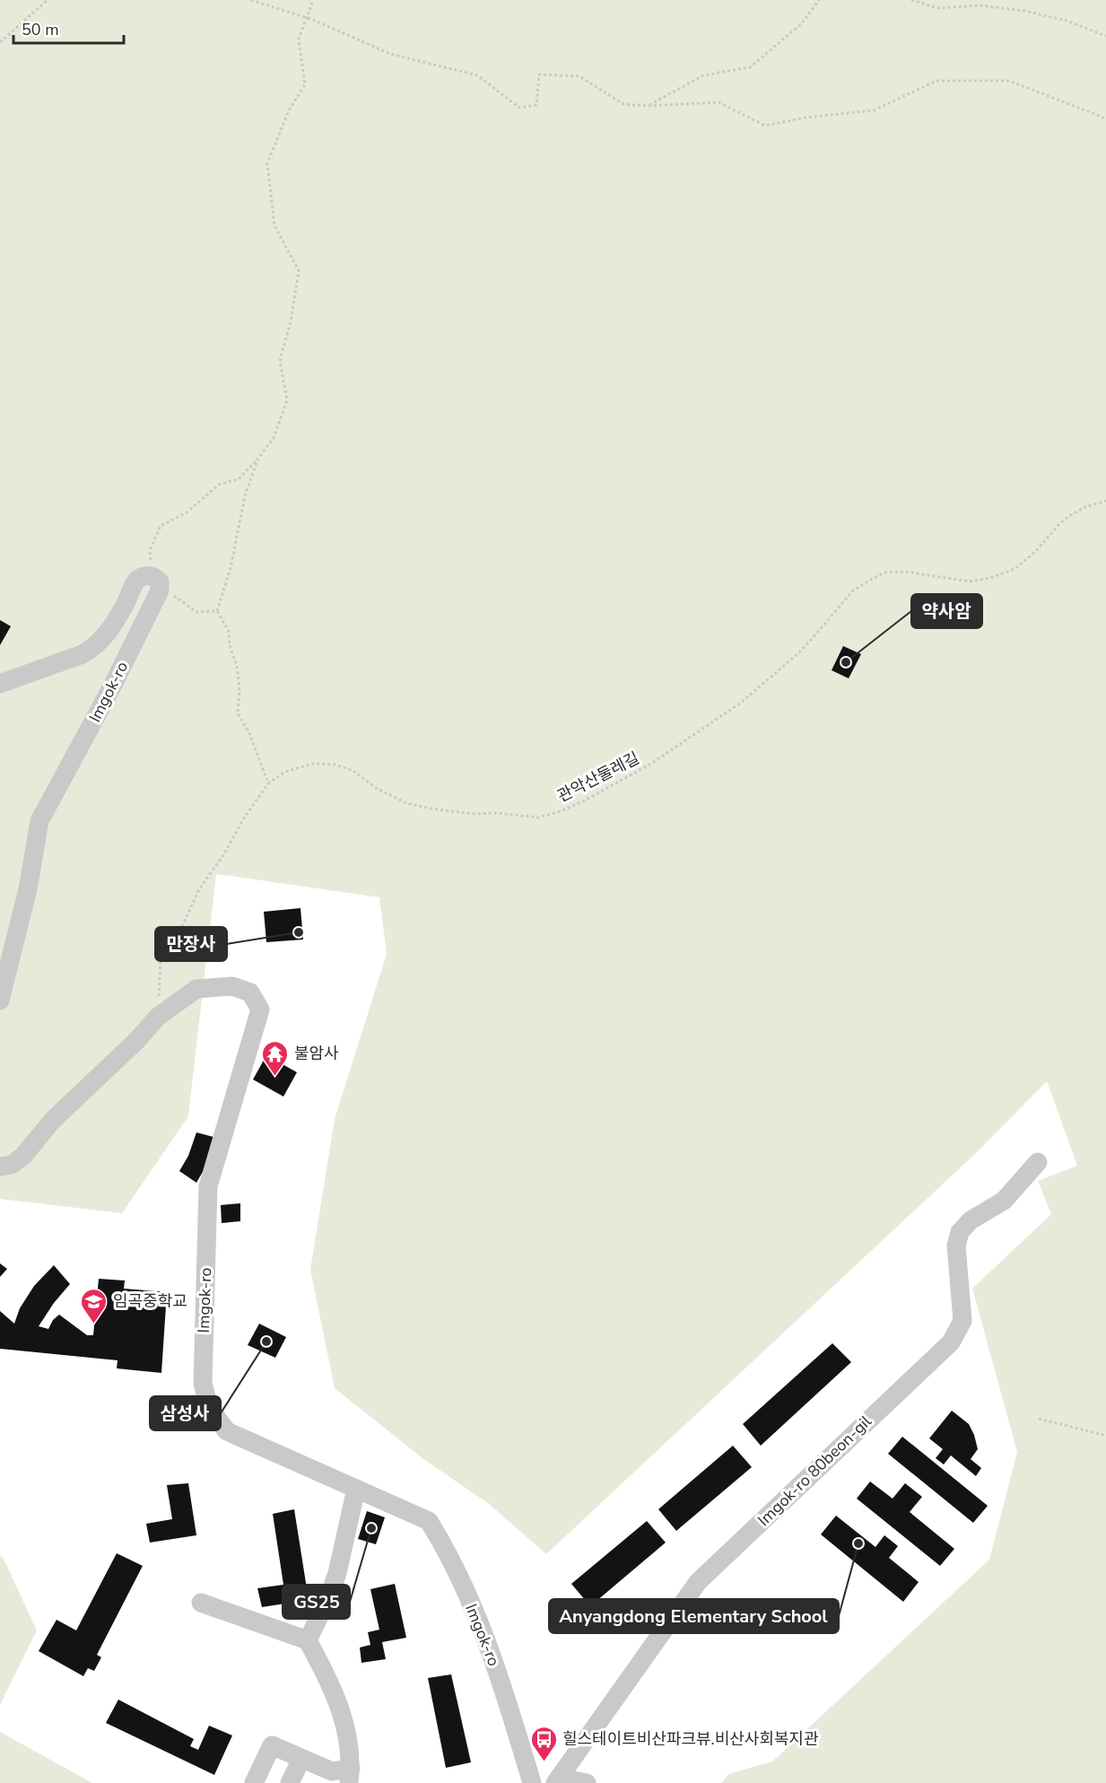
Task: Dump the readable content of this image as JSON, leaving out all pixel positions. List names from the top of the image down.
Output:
{
  "streets": {
    "street": ["Imgok-ro", "Imgok-ro 80beon-gil"],
    "path": ["관악산둘레길"]
  },
  "places": {
    "other": [
      "약사암",
      "만장사",
      "삼성사",
      "GS25",
      "Anyangdong Elementary School"
    ],
    "temple": ["불암사"],
    "school or university": ["임곡중학교"],
    "bus stop": ["힐스테이트비산파크뷰.비산사회복지관"]
  },
  "scale_bar": "50 m"
}
